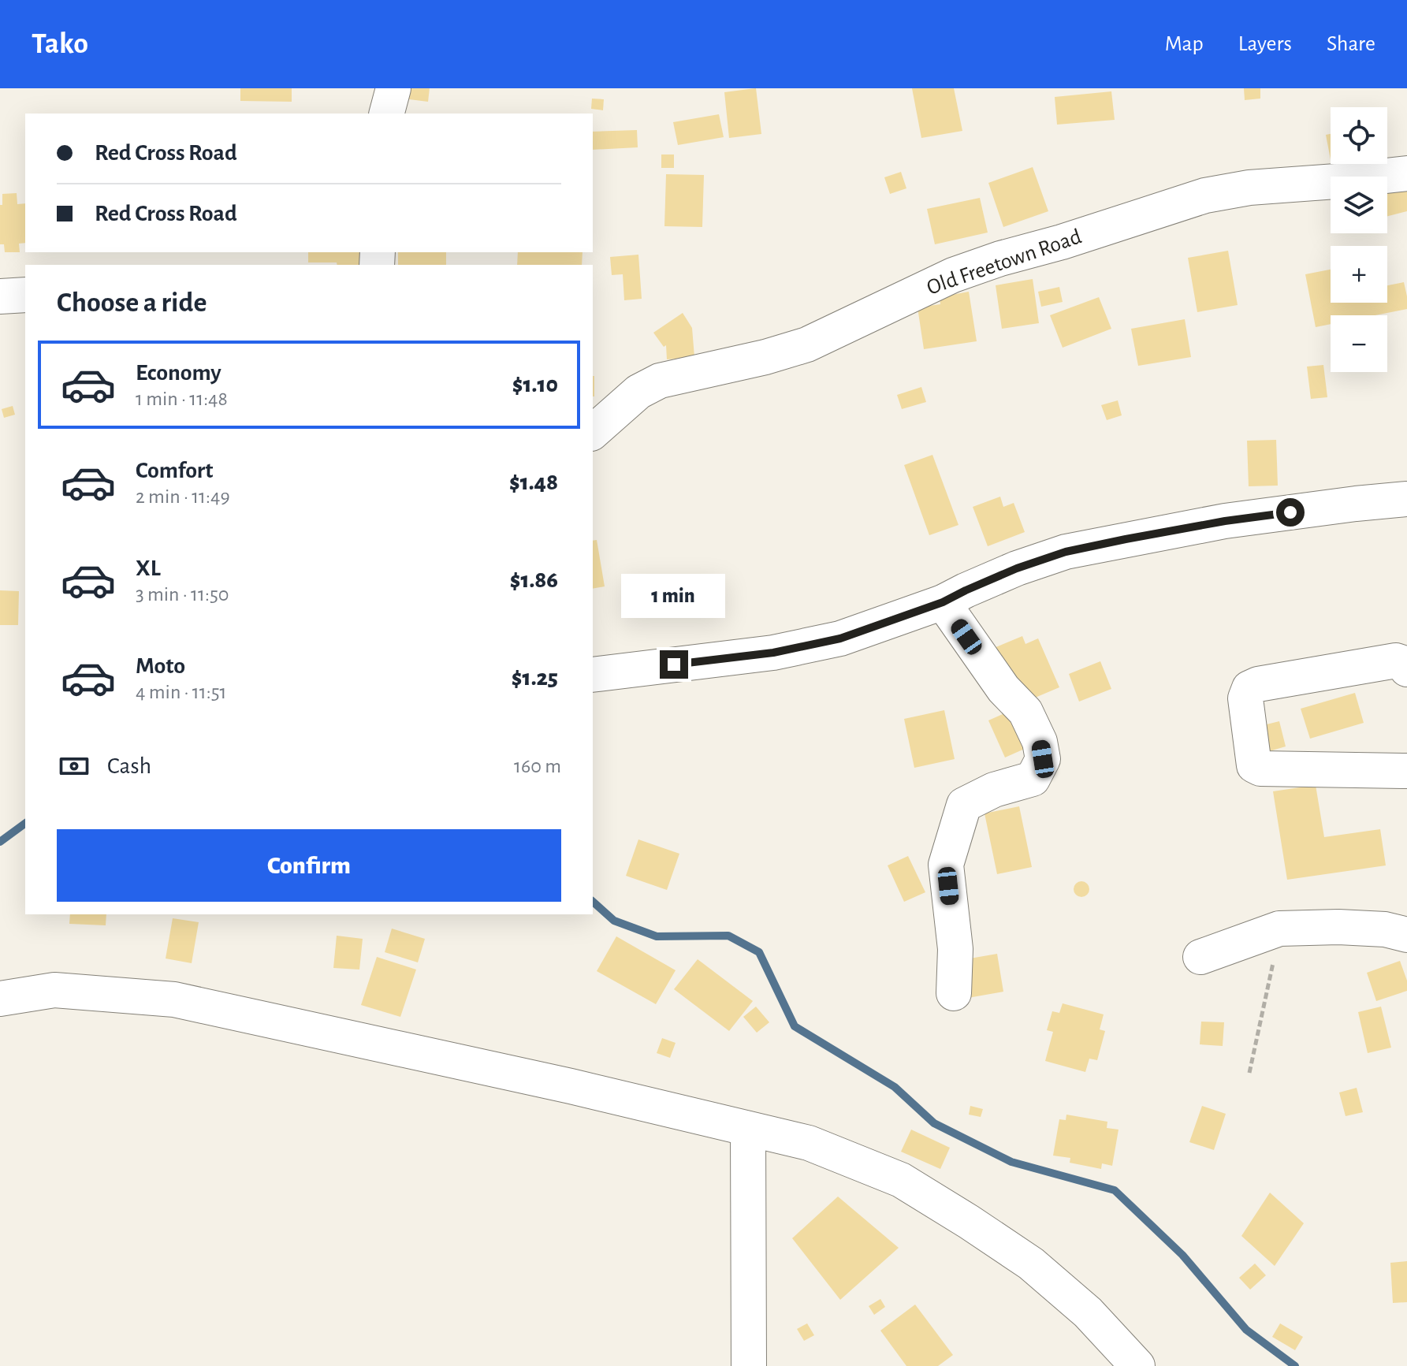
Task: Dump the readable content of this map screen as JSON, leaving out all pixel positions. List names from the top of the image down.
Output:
{
  "streets": {
    "street": ["Old Freetown Road"]
  },
  "page": {
    "header": "Tako",
    "nav": ["Map", "Layers", "Share"],
    "map_buttons": ["+", "−"],
    "banner": ["Red Cross Road", "Red Cross Road"],
    "heading": "Choose a ride",
    "list": [
      {
        "name": "Economy",
        "note": "1 min · 11:48",
        "value": "$1.10"
      },
      {
        "name": "Comfort",
        "note": "2 min · 11:49",
        "value": "$1.48"
      },
      {
        "name": "XL",
        "note": "3 min · 11:50",
        "value": "$1.86"
      },
      {
        "name": "Moto",
        "note": "4 min · 11:51",
        "value": "$1.25"
      }
    ],
    "bubble": "1 min",
    "pay": ["Cash", "160 m"],
    "buttons": "Confirm"
  }
}
